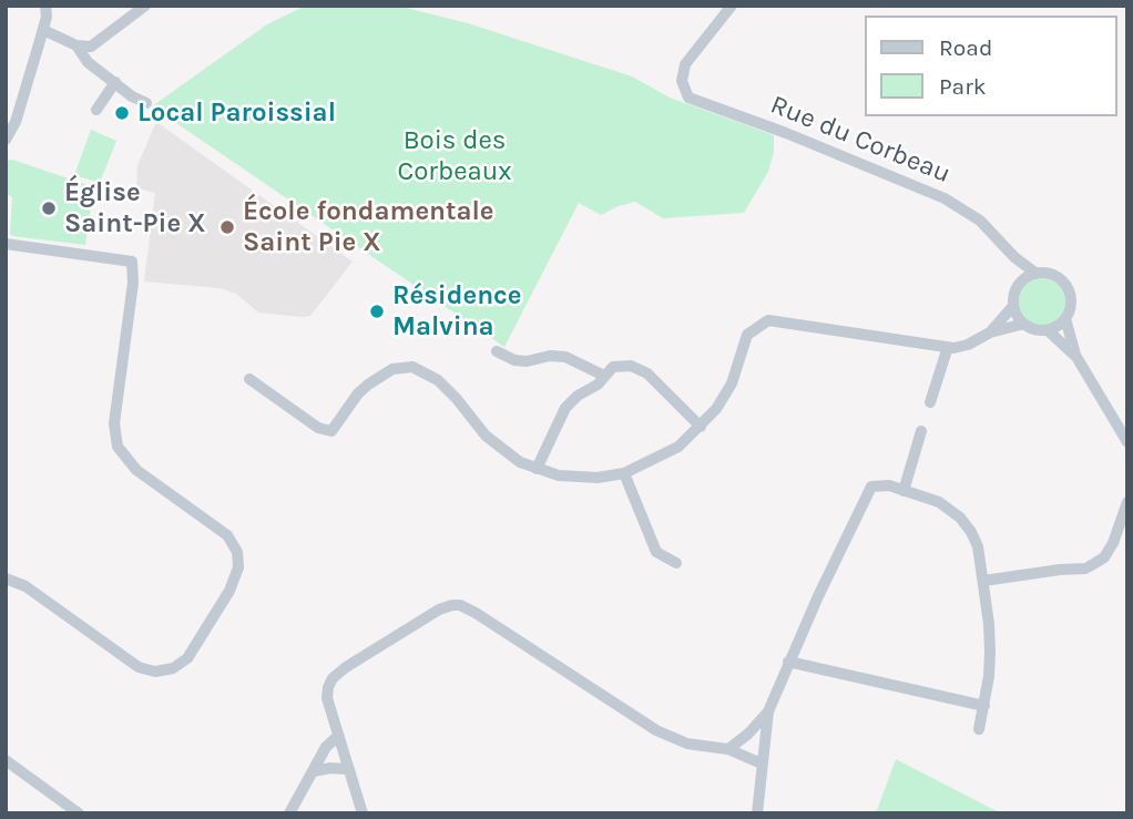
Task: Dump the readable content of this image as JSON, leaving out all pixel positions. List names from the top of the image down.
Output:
{
  "streets": {
    "street": ["Rue du Corbeau"]
  },
  "parks": ["Bois des Corbeaux"],
  "places": [
    "Local Paroissial",
    "Église Saint-Pie X",
    "École fondamentale Saint Pie X",
    "Résidence Malvina"
  ],
  "legend": ["Road", "Park"]
}
